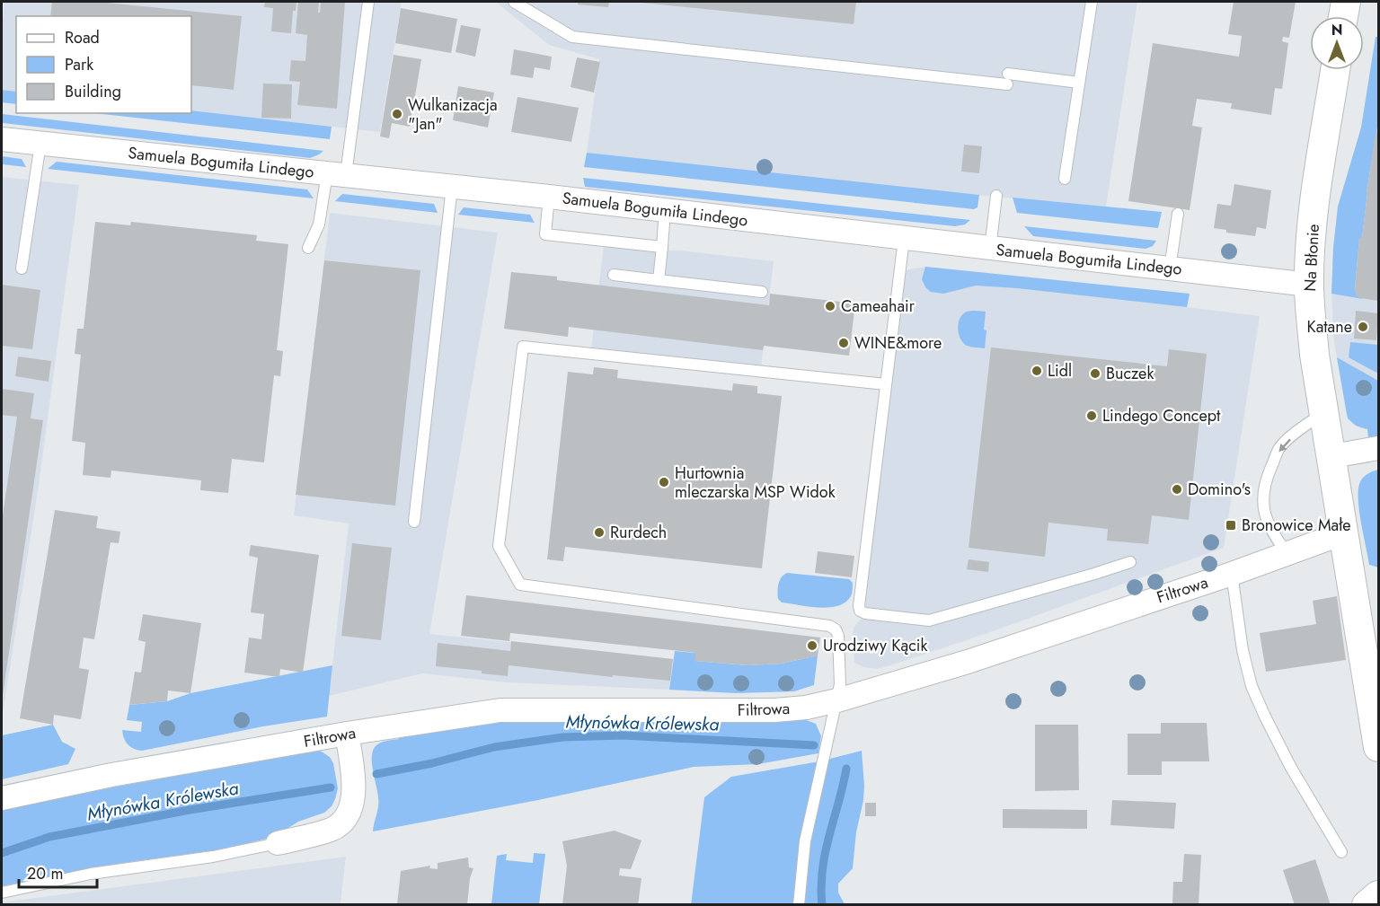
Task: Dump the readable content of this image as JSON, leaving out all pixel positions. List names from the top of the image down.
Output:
{
  "streets": {
    "street": ["Samuela Bogumiła Lindego", "Na Błonie", "Filtrowa"]
  },
  "crossings": [
    ["Samuela Bogumiła Lindego", "Na Błonie"],
    ["Na Błonie", "Filtrowa"]
  ],
  "water": ["Młynówka Królewska"],
  "places": {
    "other": [
      "Wulkanizacja \"Jan\"",
      "Cameahair",
      "Katane",
      "WINE&more",
      "Lidl",
      "Buczek",
      "Lindego Concept",
      "Hurtownia mleczarska MSP Widok",
      "Domino's",
      "Rurdech",
      "Urodziwy Kącik"
    ],
    "transit": ["Bronowice Małe"]
  },
  "legend": ["Road", "Park", "Building"],
  "scale_bar": "20 m",
  "north": "top"
}
